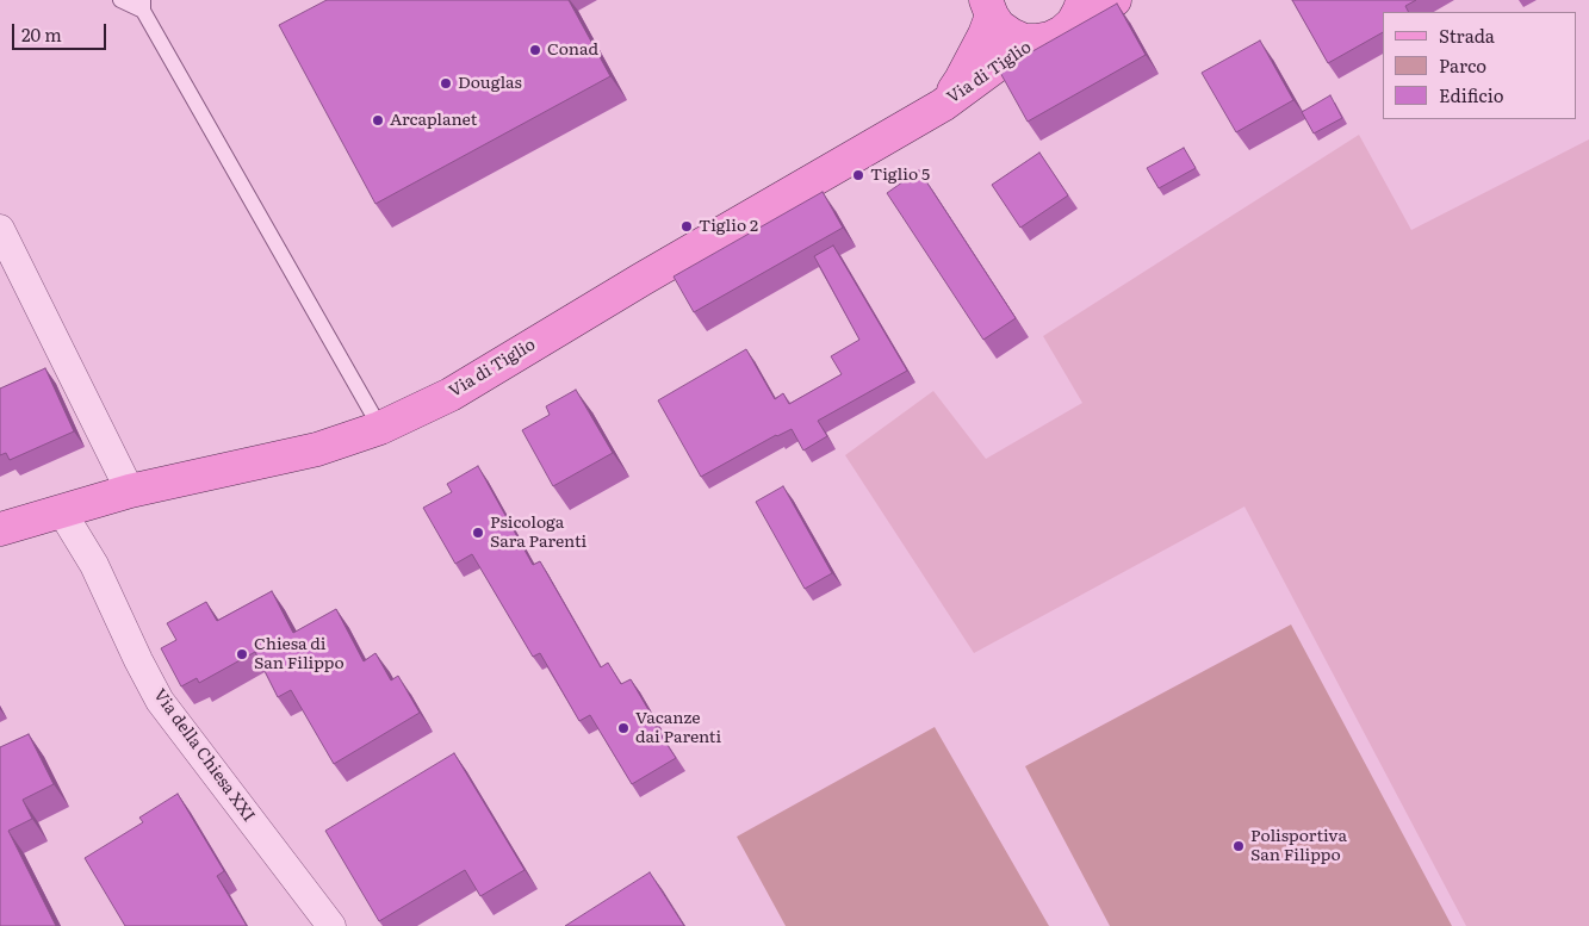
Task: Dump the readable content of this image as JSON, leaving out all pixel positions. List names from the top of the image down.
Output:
{
  "streets": {
    "main road": ["Via di Tiglio"],
    "street": ["Via della Chiesa XXI"]
  },
  "crossings": [
    ["Via di Tiglio", "Via della Chiesa XXI"]
  ],
  "places": [
    "Conad",
    "Douglas",
    "Arcaplanet",
    "Tiglio 5",
    "Tiglio 2",
    "Psicologa Sara Parenti",
    "Chiesa di San Filippo",
    "Vacanze dai Parenti",
    "Polisportiva San Filippo"
  ],
  "legend": ["Strada", "Parco", "Edificio"],
  "scale_bar": "20 m"
}
